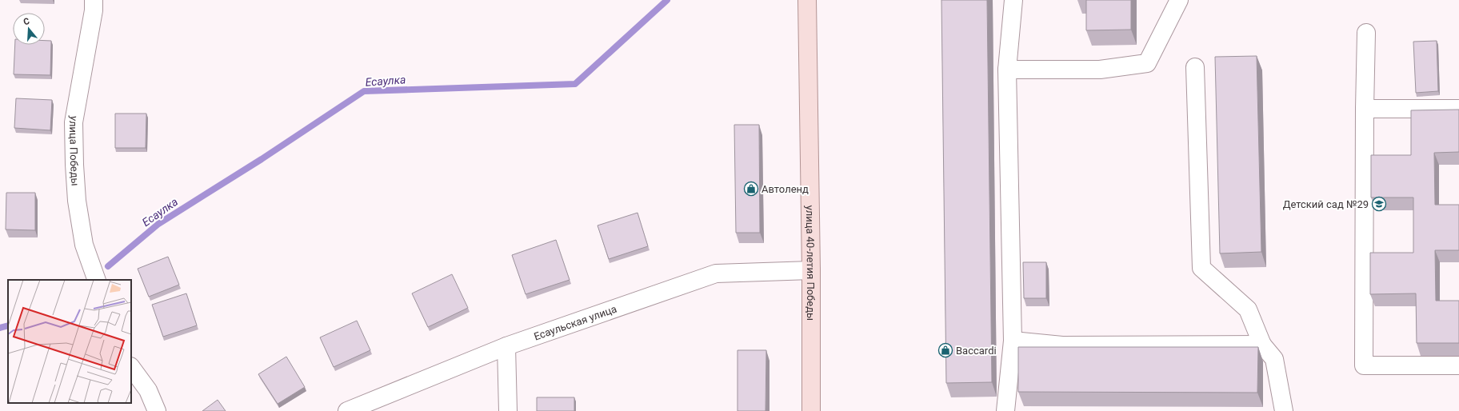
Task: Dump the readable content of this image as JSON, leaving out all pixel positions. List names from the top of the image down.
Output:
{
  "streets": {
    "main road": ["улица 40-летия Победы"],
    "street": ["улица Победы", "Есаульская улица"]
  },
  "crossings": [
    ["улица 40-летия Победы", "Есаульская улица"]
  ],
  "water": ["Есаулка"],
  "places": {
    "shop": ["Автоленд", "Baccardi"],
    "school or university": ["Детский сад №29"]
  },
  "north": "top"
}
